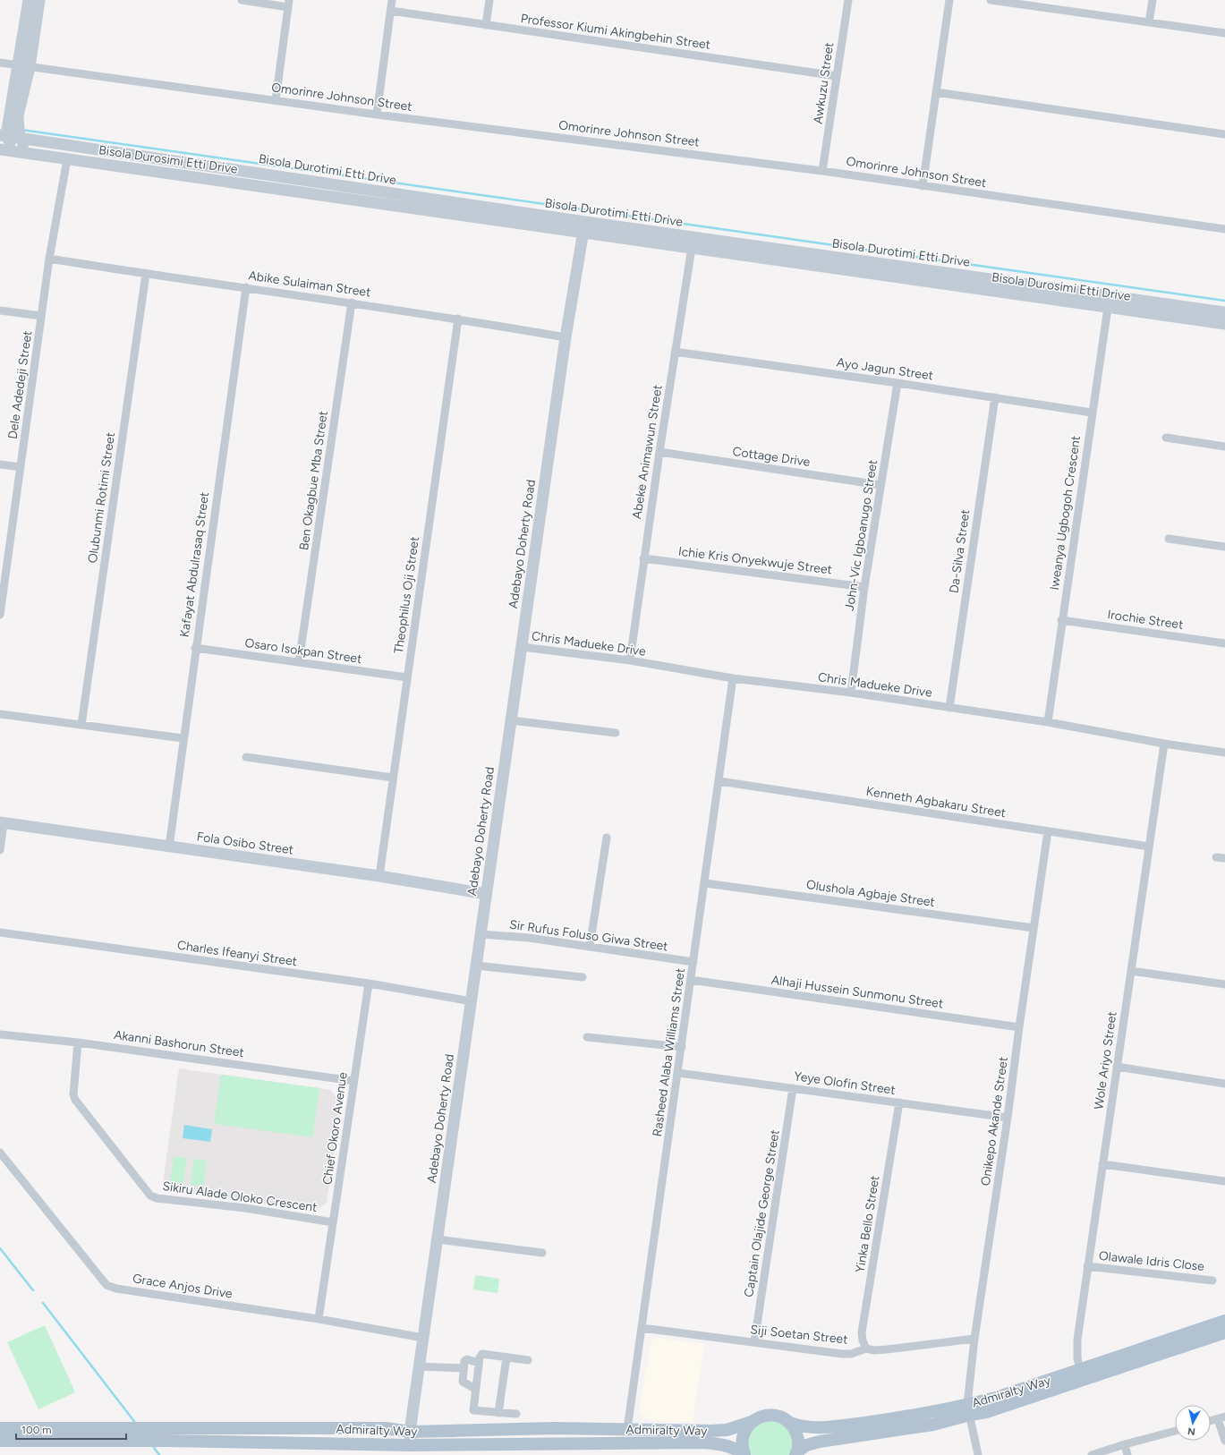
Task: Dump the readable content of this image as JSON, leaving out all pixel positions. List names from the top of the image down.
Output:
{
  "streets": {
    "main road": [
      "Bisola Durosimi Etti Drive",
      "Bisola Durotimi Etti Drive",
      "Adebayo Doherty Road",
      "Fola Osibo Street",
      "Admiralty Way"
    ],
    "street": [
      "Professor Kiumi Akingbehin Street",
      "Awkuzu Street",
      "Omorinre Johnson Street",
      "Abike Sulaiman Street",
      "Ayo Jagun Street",
      "Dele Adedeji Street",
      "Abeke Animawun Street",
      "Cottage Drive",
      "Ben Okagbue Mba Street",
      "Olubunmi Rotimi Street",
      "Iweanya Ugbogoh Crescent",
      "John-Vic Igboanugo Street",
      "Da-Silva Street",
      "Ichie Kris Onyekwuje Street",
      "Kafayat Abdulrasaq Street",
      "Theophilus Oji Street",
      "Irochie Street",
      "Chris Madueke Drive",
      "Osaro Isokpan Street",
      "Kenneth Agbakaru Street",
      "Olushola Agbaje Street",
      "Sir Rufus Foluso Giwa Street",
      "Charles Ifeanyi Street",
      "Alhaji Hussein Sunmonu Street",
      "Akanni Bashorun Street",
      "Rasheed Alaba Williams Street",
      "Wole Ariyo Street",
      "Yeye Olofin Street",
      "Onikepo Akande Street",
      "Chief Okoro Avenue",
      "Sikiru Alade Oloko Crescent",
      "Captain Olajide George Street",
      "Yinka Bello Street",
      "Olawale Idris Close",
      "Grace Anjos Drive",
      "Siji Soetan Street"
    ]
  },
  "crossings": [
    ["Professor Kiumi Akingbehin Street", "Awkuzu Street"],
    ["Awkuzu Street", "Omorinre Johnson Street"],
    ["Bisola Durosimi Etti Drive", "Bisola Durotimi Etti Drive"],
    ["Bisola Durosimi Etti Drive", "Dele Adedeji Street"],
    ["Bisola Durosimi Etti Drive", "Abeke Animawun Street"],
    ["Bisola Durosimi Etti Drive", "Iweanya Ugbogoh Crescent"],
    ["Bisola Durosimi Etti Drive", "Adebayo Doherty Road"],
    ["Bisola Durotimi Etti Drive", "Adebayo Doherty Road"],
    ["Abike Sulaiman Street", "Dele Adedeji Street"],
    ["Abike Sulaiman Street", "Ben Okagbue Mba Street"],
    ["Abike Sulaiman Street", "Olubunmi Rotimi Street"],
    ["Abike Sulaiman Street", "Adebayo Doherty Road"],
    ["Abike Sulaiman Street", "Kafayat Abdulrasaq Street"],
    ["Abike Sulaiman Street", "Theophilus Oji Street"],
    ["Ayo Jagun Street", "Abeke Animawun Street"],
    ["Ayo Jagun Street", "Iweanya Ugbogoh Crescent"],
    ["Ayo Jagun Street", "John-Vic Igboanugo Street"],
    ["Ayo Jagun Street", "Da-Silva Street"],
    ["Abeke Animawun Street", "Cottage Drive"],
    ["Abeke Animawun Street", "Ichie Kris Onyekwuje Street"],
    ["Abeke Animawun Street", "Chris Madueke Drive"],
    ["Cottage Drive", "John-Vic Igboanugo Street"],
    ["Ben Okagbue Mba Street", "Osaro Isokpan Street"],
    ["Iweanya Ugbogoh Crescent", "Irochie Street"],
    ["Iweanya Ugbogoh Crescent", "Chris Madueke Drive"],
    ["John-Vic Igboanugo Street", "Ichie Kris Onyekwuje Street"],
    ["John-Vic Igboanugo Street", "Chris Madueke Drive"],
    ["Adebayo Doherty Road", "Chris Madueke Drive"],
    ["Adebayo Doherty Road", "Fola Osibo Street"],
    ["Adebayo Doherty Road", "Sir Rufus Foluso Giwa Street"],
    ["Adebayo Doherty Road", "Charles Ifeanyi Street"],
    ["Adebayo Doherty Road", "Grace Anjos Drive"],
    ["Adebayo Doherty Road", "Admiralty Way"],
    ["Da-Silva Street", "Chris Madueke Drive"],
    ["Kafayat Abdulrasaq Street", "Osaro Isokpan Street"],
    ["Kafayat Abdulrasaq Street", "Fola Osibo Street"],
    ["Theophilus Oji Street", "Osaro Isokpan Street"],
    ["Theophilus Oji Street", "Fola Osibo Street"],
    ["Chris Madueke Drive", "Rasheed Alaba Williams Street"],
    ["Chris Madueke Drive", "Wole Ariyo Street"],
    ["Kenneth Agbakaru Street", "Rasheed Alaba Williams Street"],
    ["Kenneth Agbakaru Street", "Wole Ariyo Street"],
    ["Kenneth Agbakaru Street", "Onikepo Akande Street"],
    ["Olushola Agbaje Street", "Rasheed Alaba Williams Street"],
    ["Olushola Agbaje Street", "Onikepo Akande Street"],
    ["Sir Rufus Foluso Giwa Street", "Rasheed Alaba Williams Street"],
    ["Charles Ifeanyi Street", "Chief Okoro Avenue"],
    ["Alhaji Hussein Sunmonu Street", "Rasheed Alaba Williams Street"],
    ["Alhaji Hussein Sunmonu Street", "Onikepo Akande Street"],
    ["Akanni Bashorun Street", "Chief Okoro Avenue"],
    ["Akanni Bashorun Street", "Sikiru Alade Oloko Crescent"],
    ["Rasheed Alaba Williams Street", "Yeye Olofin Street"],
    ["Rasheed Alaba Williams Street", "Siji Soetan Street"],
    ["Rasheed Alaba Williams Street", "Admiralty Way"],
    ["Wole Ariyo Street", "Olawale Idris Close"],
    ["Wole Ariyo Street", "Admiralty Way"],
    ["Yeye Olofin Street", "Onikepo Akande Street"],
    ["Yeye Olofin Street", "Captain Olajide George Street"],
    ["Yeye Olofin Street", "Yinka Bello Street"],
    ["Onikepo Akande Street", "Siji Soetan Street"],
    ["Onikepo Akande Street", "Admiralty Way"],
    ["Chief Okoro Avenue", "Sikiru Alade Oloko Crescent"],
    ["Chief Okoro Avenue", "Grace Anjos Drive"],
    ["Captain Olajide George Street", "Siji Soetan Street"],
    ["Yinka Bello Street", "Siji Soetan Street"]
  ],
  "scale_bar": "100 m",
  "north": "bottom"
}
